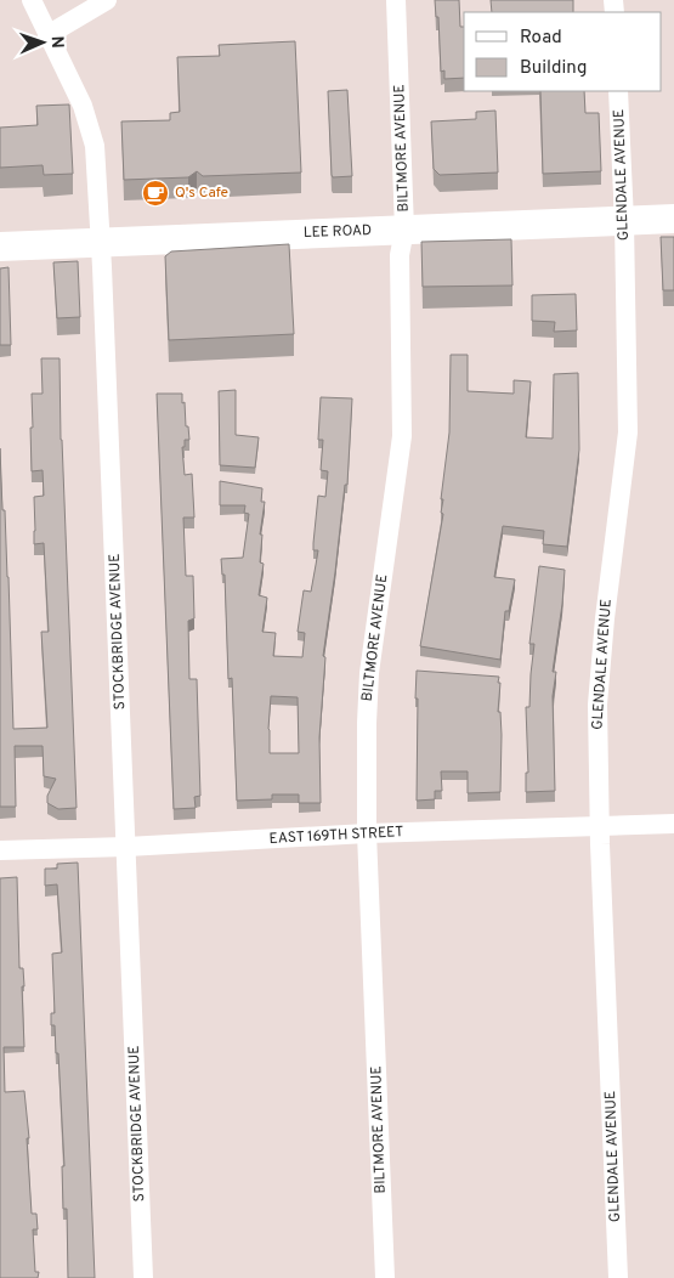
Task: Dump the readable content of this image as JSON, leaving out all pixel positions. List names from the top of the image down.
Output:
{
  "streets": {
    "main road": ["LEE ROAD"],
    "street": [
      "BILTMORE AVENUE",
      "GLENDALE AVENUE",
      "STOCKBRIDGE AVENUE",
      "EAST 169TH STREET"
    ]
  },
  "crossings": [
    ["BILTMORE AVENUE", "LEE ROAD"],
    ["BILTMORE AVENUE", "EAST 169TH STREET"],
    ["GLENDALE AVENUE", "LEE ROAD"],
    ["GLENDALE AVENUE", "EAST 169TH STREET"],
    ["LEE ROAD", "STOCKBRIDGE AVENUE"],
    ["STOCKBRIDGE AVENUE", "EAST 169TH STREET"]
  ],
  "places": {
    "cafe": ["Q's Cafe"]
  },
  "legend": ["Road", "Building"],
  "north": "right"
}
